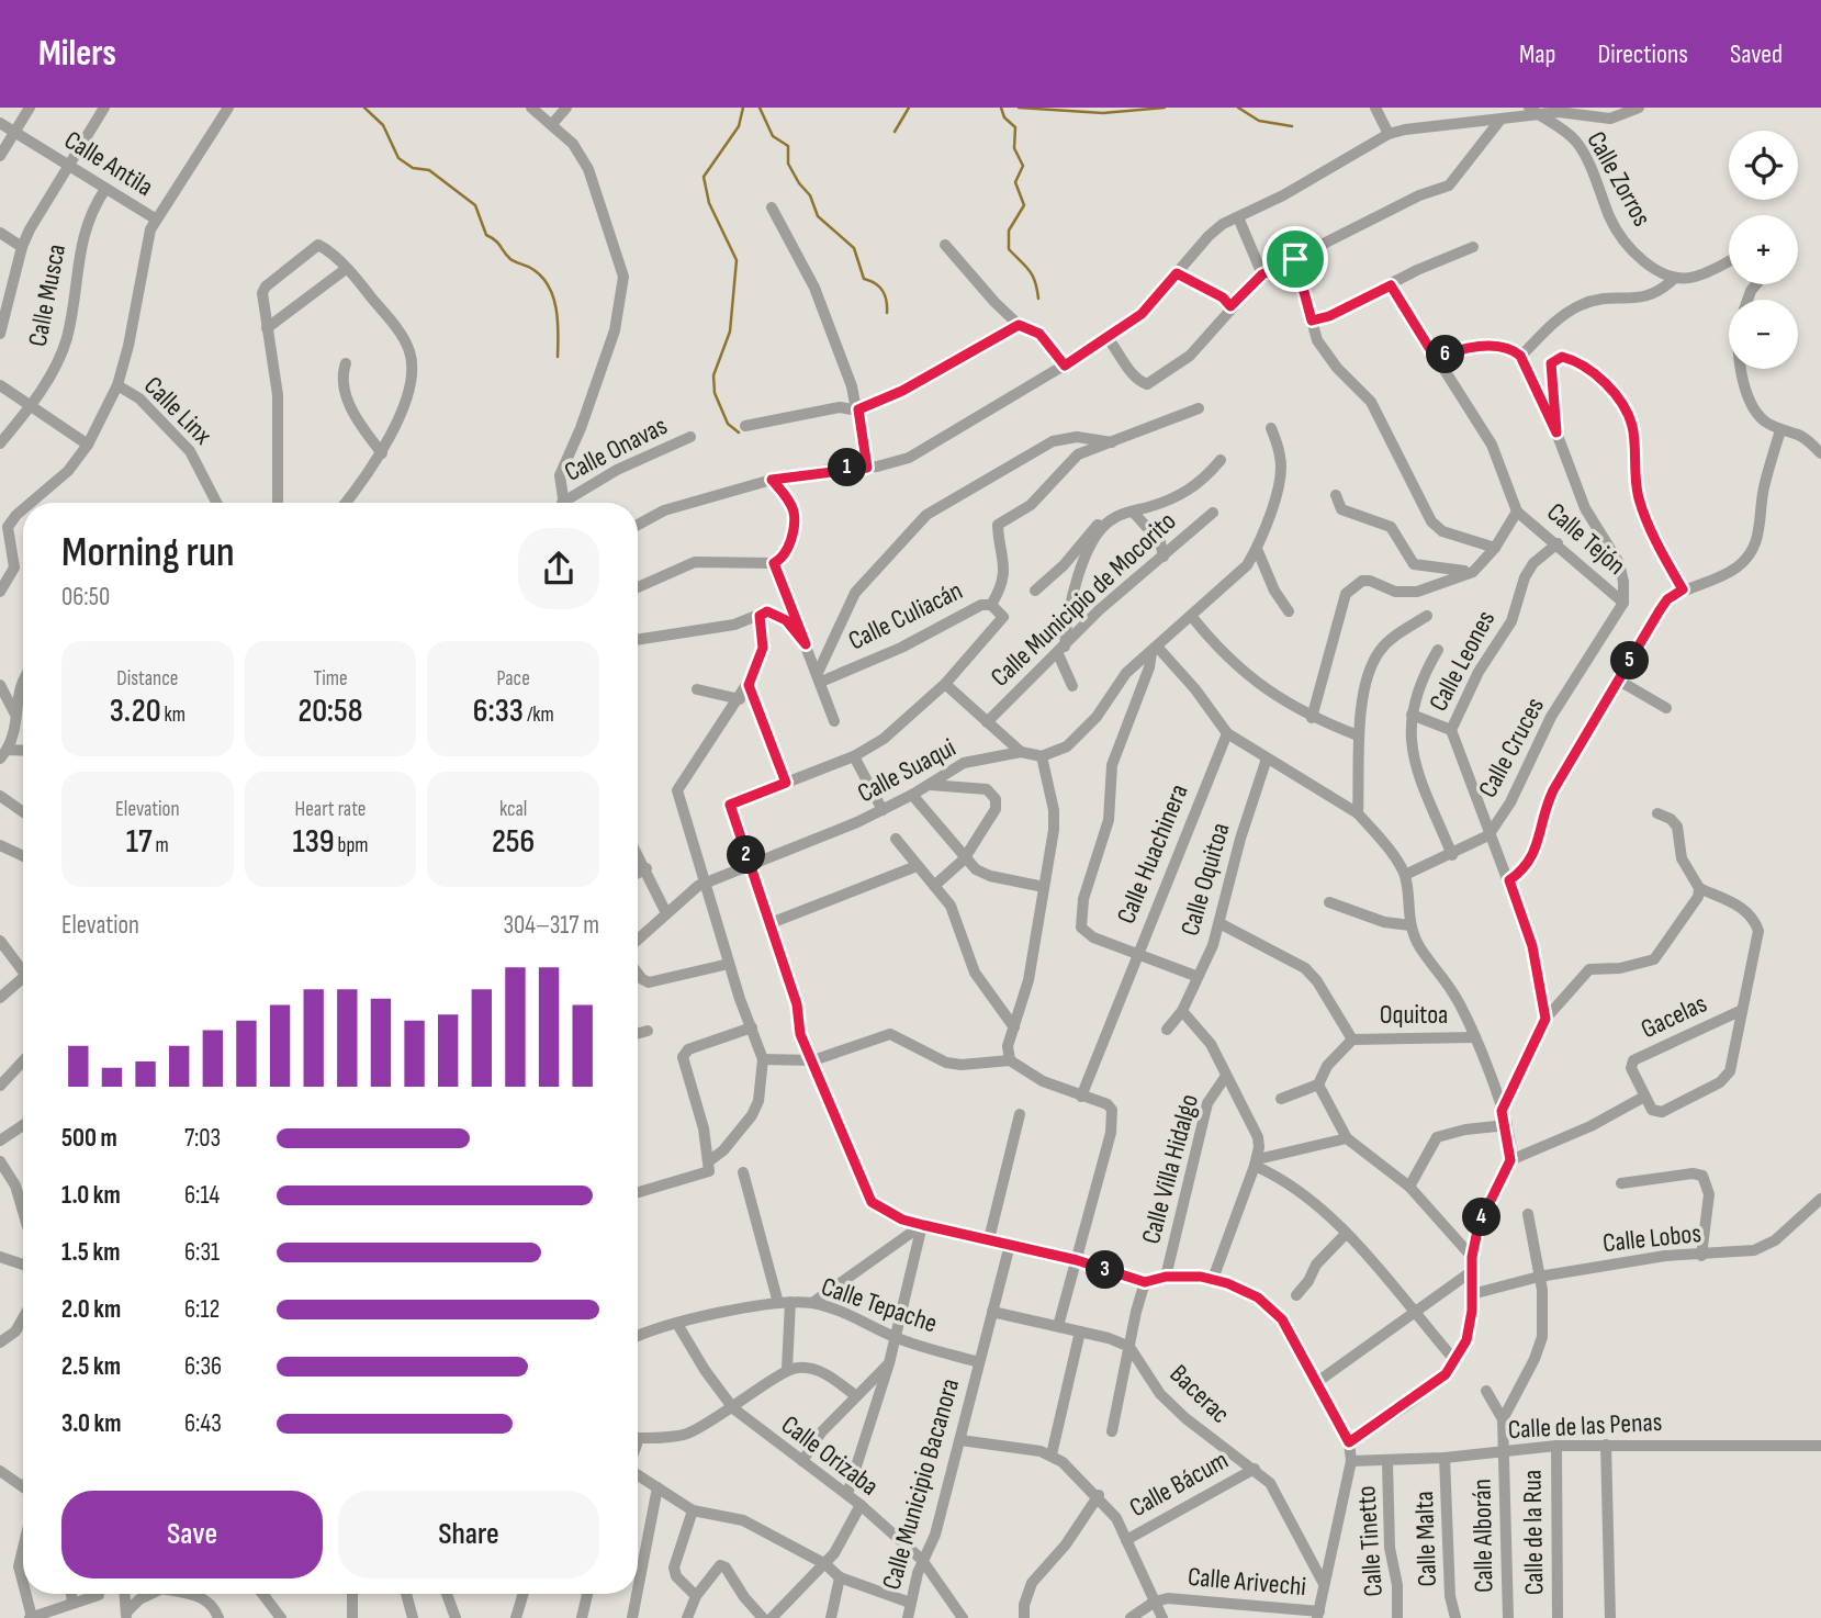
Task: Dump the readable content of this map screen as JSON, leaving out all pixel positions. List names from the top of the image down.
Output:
{
  "streets": {
    "street": [
      "Calle Antila",
      "Calle Zorros",
      "Calle Musca",
      "Calle Linx",
      "Calle Onavas",
      "Calle Tejón",
      "Calle Municipio de Mocorito",
      "Calle Culiacán",
      "Calle Leones",
      "Calle Cruces",
      "Calle Suaqui",
      "Calle Huachinera",
      "Calle Oquitoa",
      "Oquitoa",
      "Gacelas",
      "Calle Villa Hidalgo",
      "Calle Lobos",
      "Calle Tepache",
      "Bacerac",
      "Calle de las Penas",
      "Calle Orizaba",
      "Calle Municipio Bacanora",
      "Calle Bácum",
      "Calle de la Rua",
      "Calle Alborán",
      "Calle Malta",
      "Calle Tinetto",
      "Calle Arivechi"
    ]
  },
  "crossings": [
    ["Calle Antila", "Calle Musca"],
    ["Calle Tejón", "Calle Leones"],
    ["Calle Tejón", "Calle Cruces"],
    ["Calle Leones", "Calle Cruces"],
    ["Calle Tepache", "Calle Orizaba"],
    ["Calle Tepache", "Calle Municipio Bacanora"],
    ["Bacerac", "Calle Bácum"],
    ["Calle de las Penas", "Calle de la Rua"],
    ["Calle de las Penas", "Calle Alborán"],
    ["Calle de las Penas", "Calle Malta"],
    ["Calle de las Penas", "Calle Tinetto"],
    ["Calle Orizaba", "Calle Municipio Bacanora"]
  ],
  "page": {
    "header": "Milers",
    "nav": ["Map", "Directions", "Saved"],
    "map_buttons": ["+", "−"],
    "pins": [
      "6",
      "1",
      "5",
      "2",
      "4",
      "3"
    ],
    "heading": ["Morning run", "06:50"],
    "stats": [
      ["Distance", "3.20 km"],
      ["Time", "20:58"],
      ["Pace", "6:33 /km"],
      ["Elevation", "17 m"],
      ["Heart rate", "139 bpm"],
      ["kcal", "256"]
    ],
    "chart": ["Elevation", "304–317 m"],
    "list": [
      {
        "name": "500 m",
        "note": "7:03"
      },
      {
        "name": "1.0 km",
        "note": "6:14"
      },
      {
        "name": "1.5 km",
        "note": "6:31"
      },
      {
        "name": "2.0 km",
        "note": "6:12"
      },
      {
        "name": "2.5 km",
        "note": "6:36"
      },
      {
        "name": "3.0 km",
        "note": "6:43"
      }
    ],
    "buttons": ["Save", "Share"]
  }
}
